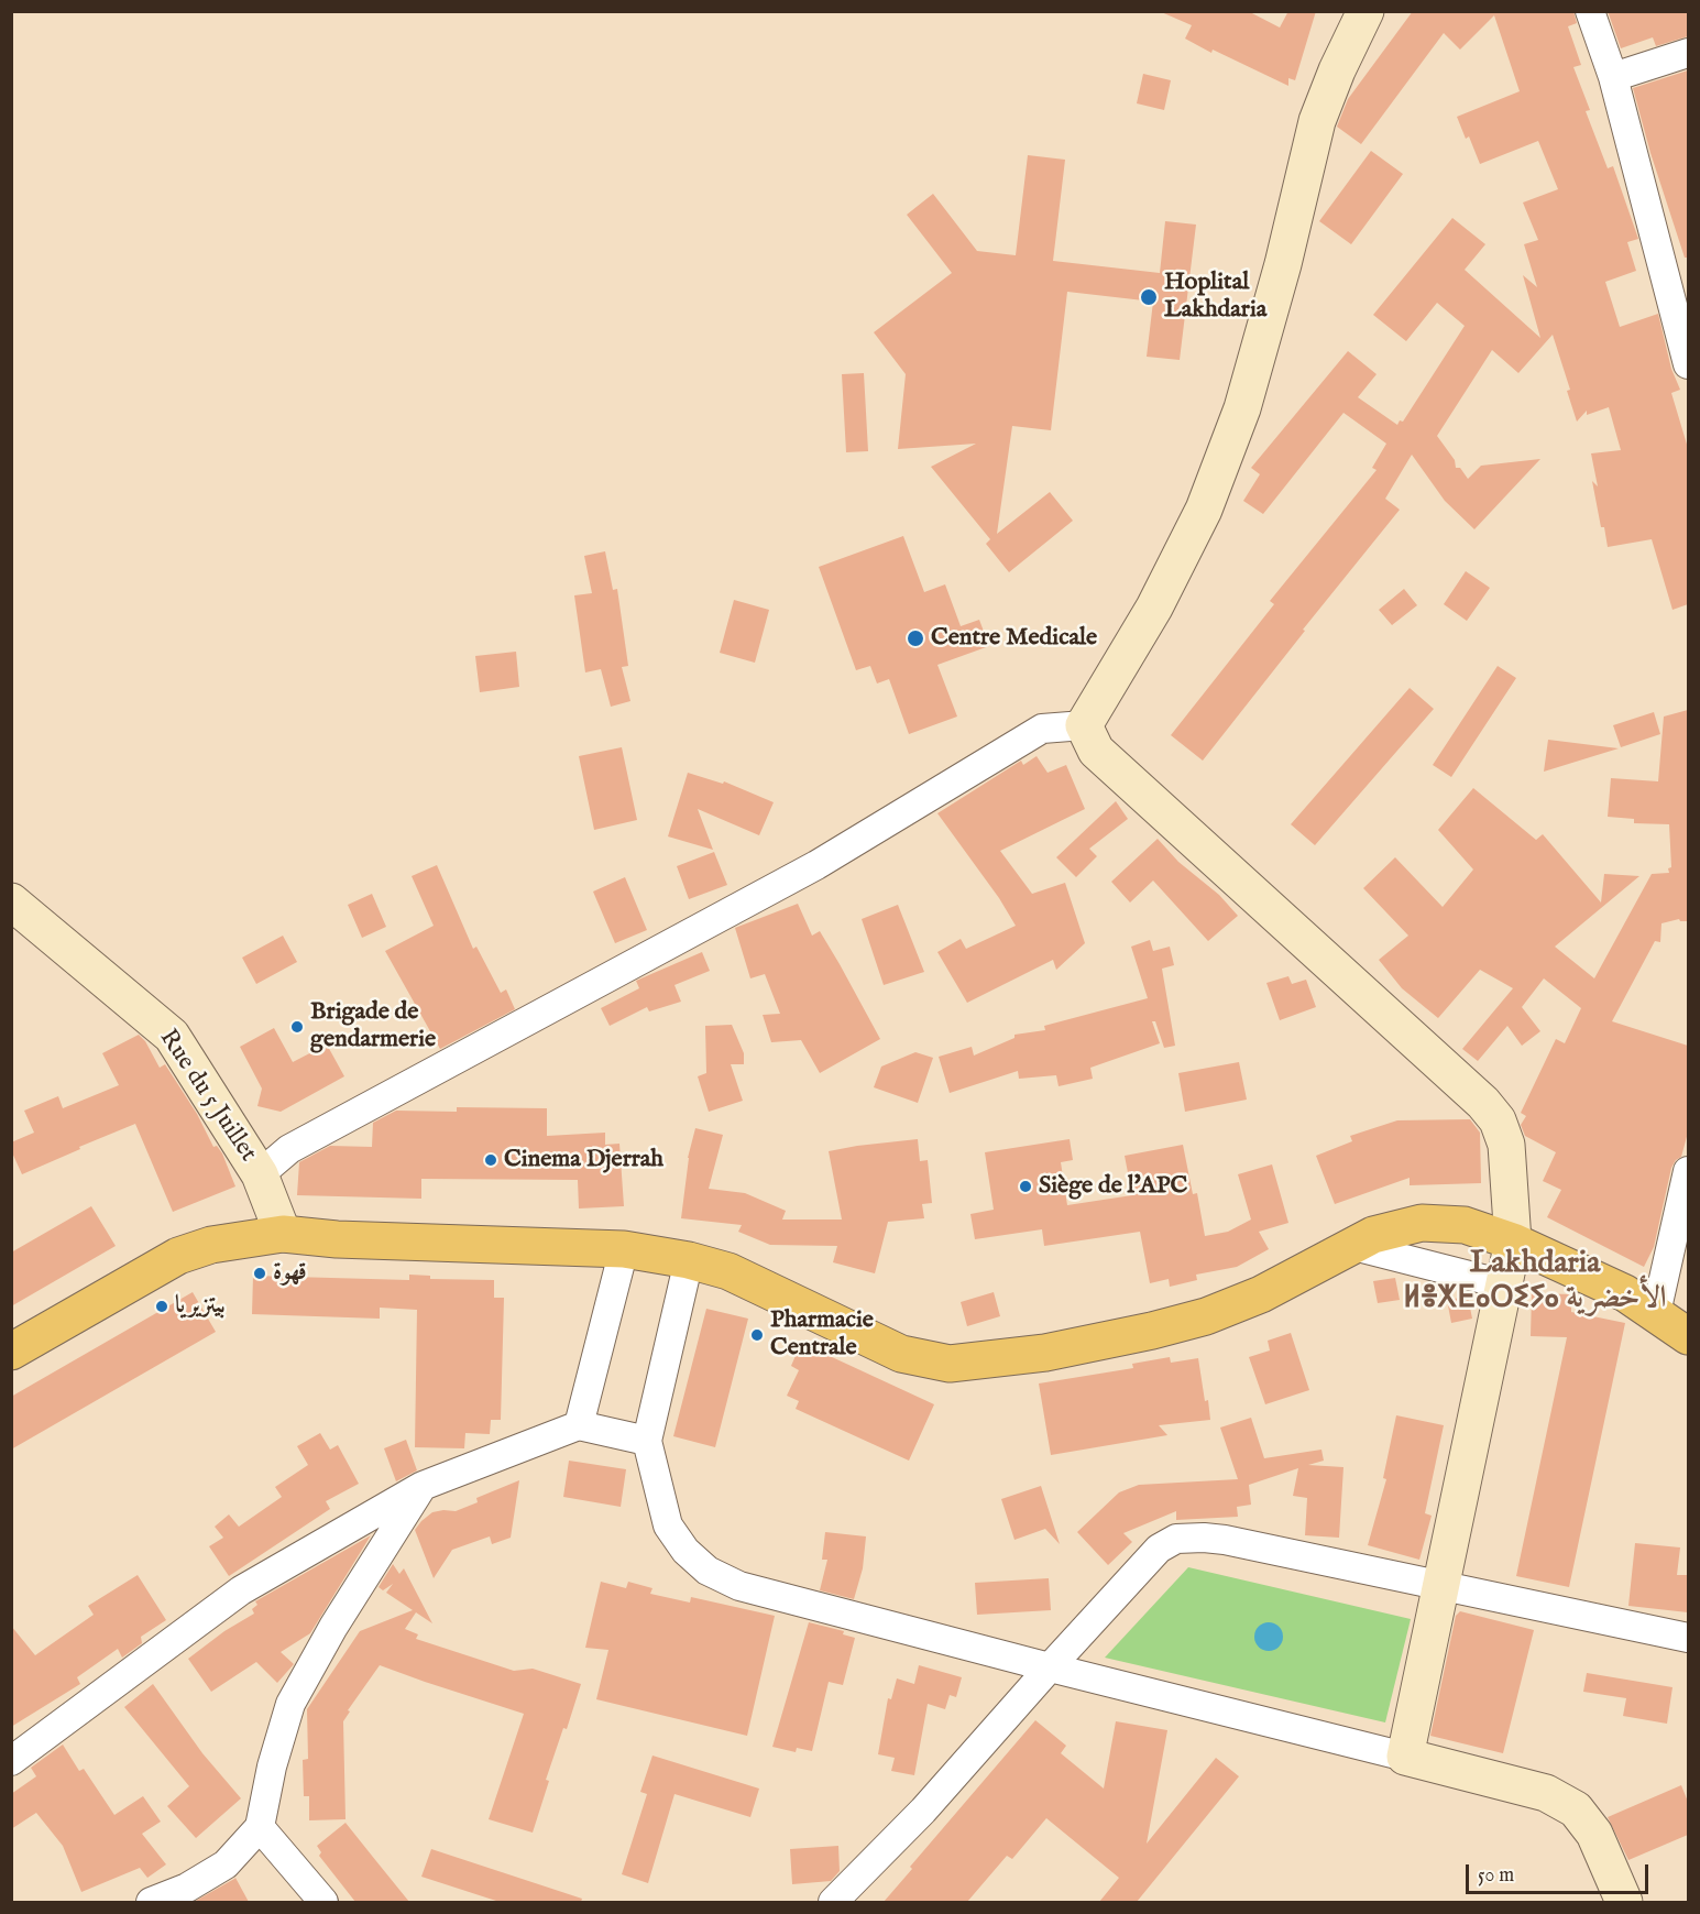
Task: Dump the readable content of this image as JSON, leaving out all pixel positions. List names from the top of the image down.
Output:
{
  "streets": {
    "street": ["Rue du 5 Juillet"]
  },
  "districts": ["Lakhdaria ⵍⴻⵅⴹⴰⵔⵉⵢⴰ الأخضرية"],
  "places": [
    "Hoplital Lakhdaria",
    "Centre Medicale",
    "Brigade de gendarmerie",
    "Cinema Djerrah",
    "Siège de l'APC",
    "قهوة",
    "بيتزيريا",
    "Pharmacie Centrale"
  ],
  "scale_bar": "50 m"
}
